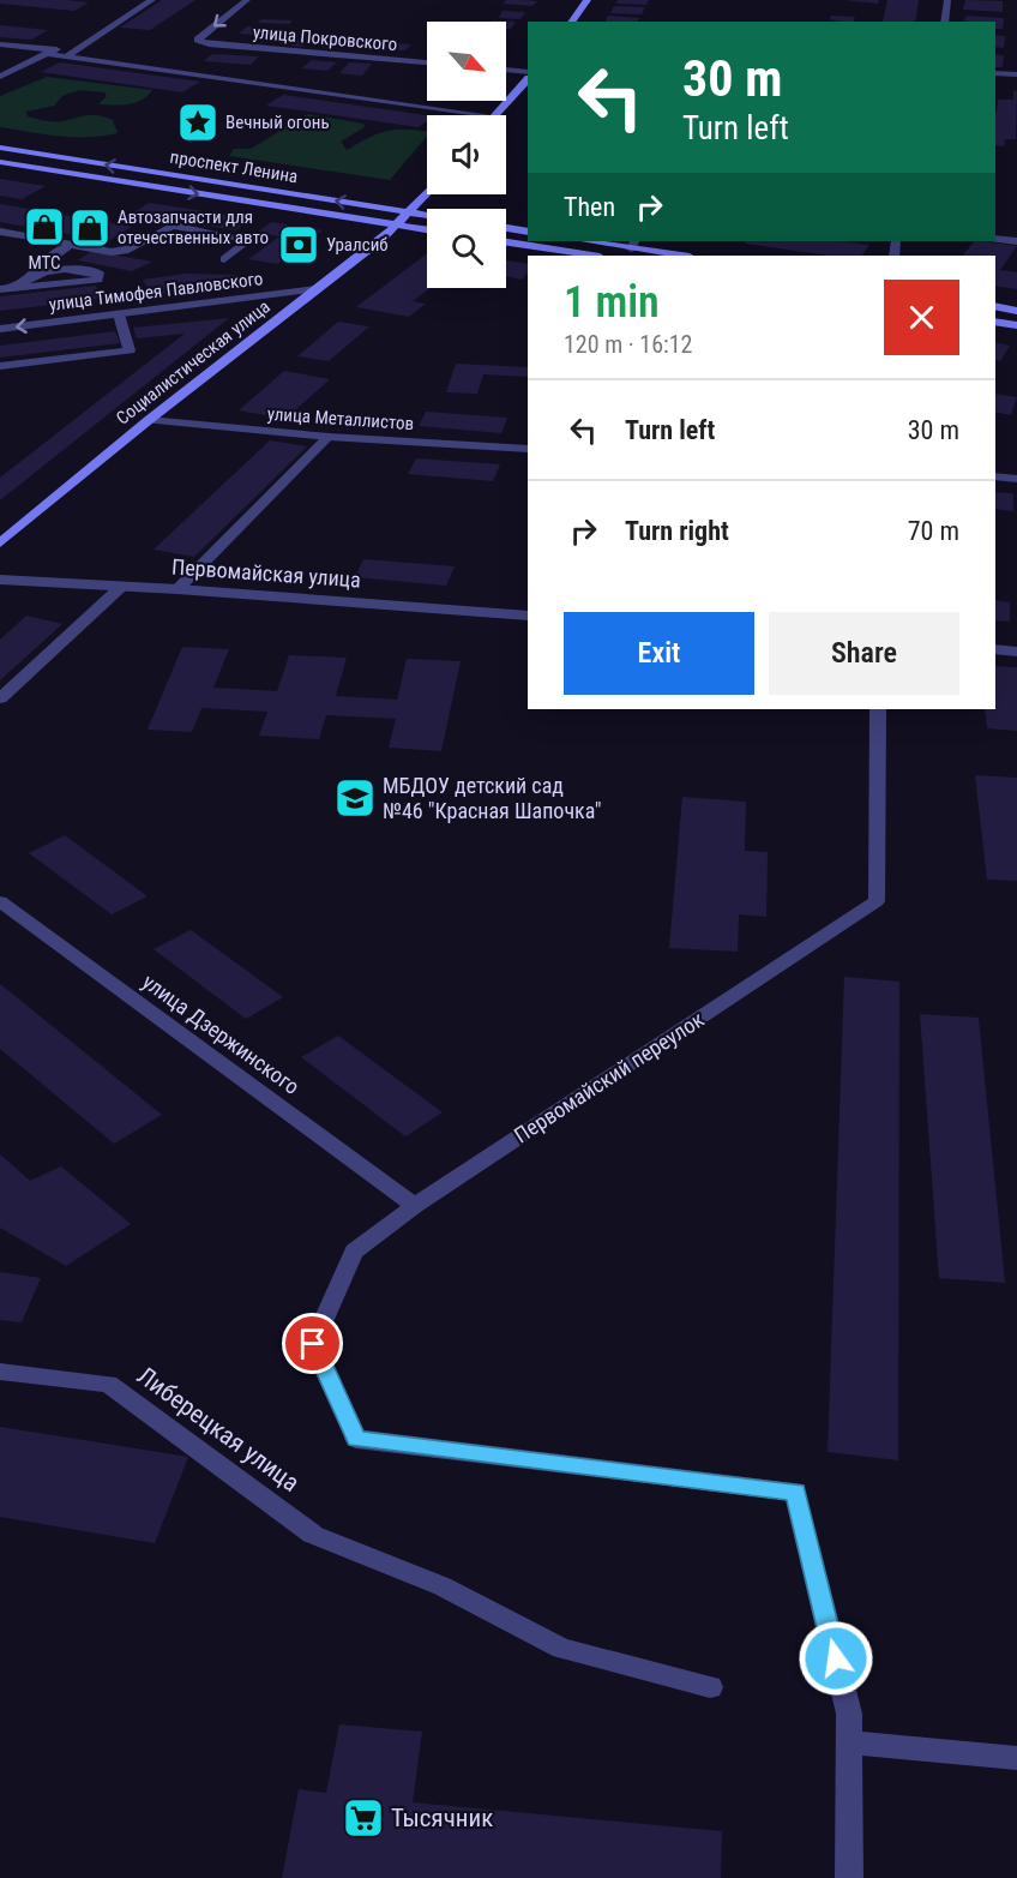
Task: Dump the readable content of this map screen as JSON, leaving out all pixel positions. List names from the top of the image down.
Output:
{
  "streets": {
    "main road": ["проспект Ленина", "Социалистическая улица"],
    "street": [
      "улица Покровского",
      "улица Тимофея Павловского",
      "улица Металлистов",
      "Первомайская улица",
      "улица Дзержинского",
      "Первомайский переулок",
      "Либерецкая улица"
    ]
  },
  "crossings": [
    ["проспект Ленина", "Социалистическая улица"],
    ["улица Тимофея Павловского", "Социалистическая улица"],
    ["Социалистическая улица", "улица Металлистов"],
    ["улица Дзержинского", "Первомайский переулок"]
  ],
  "places": {
    "place": ["Вечный огонь"],
    "shop": ["МТС", "Автозапчасти для отечественных авто"],
    "bank": ["Уралсиб"],
    "school or university": ["МБДОУ детский сад №46 \"Красная Шапочка\""],
    "supermarket": ["Тысячник"]
  },
  "north": "bottom right",
  "page": {
    "turn": ["30 m", "Turn left"],
    "then": "Then",
    "heading": ["1 min", "120 m · 16:12"],
    "list": [
      {
        "name": "Turn left",
        "value": "30 m"
      },
      {
        "name": "Turn right",
        "value": "70 m"
      }
    ],
    "buttons": ["Exit", "Share"]
  }
}
